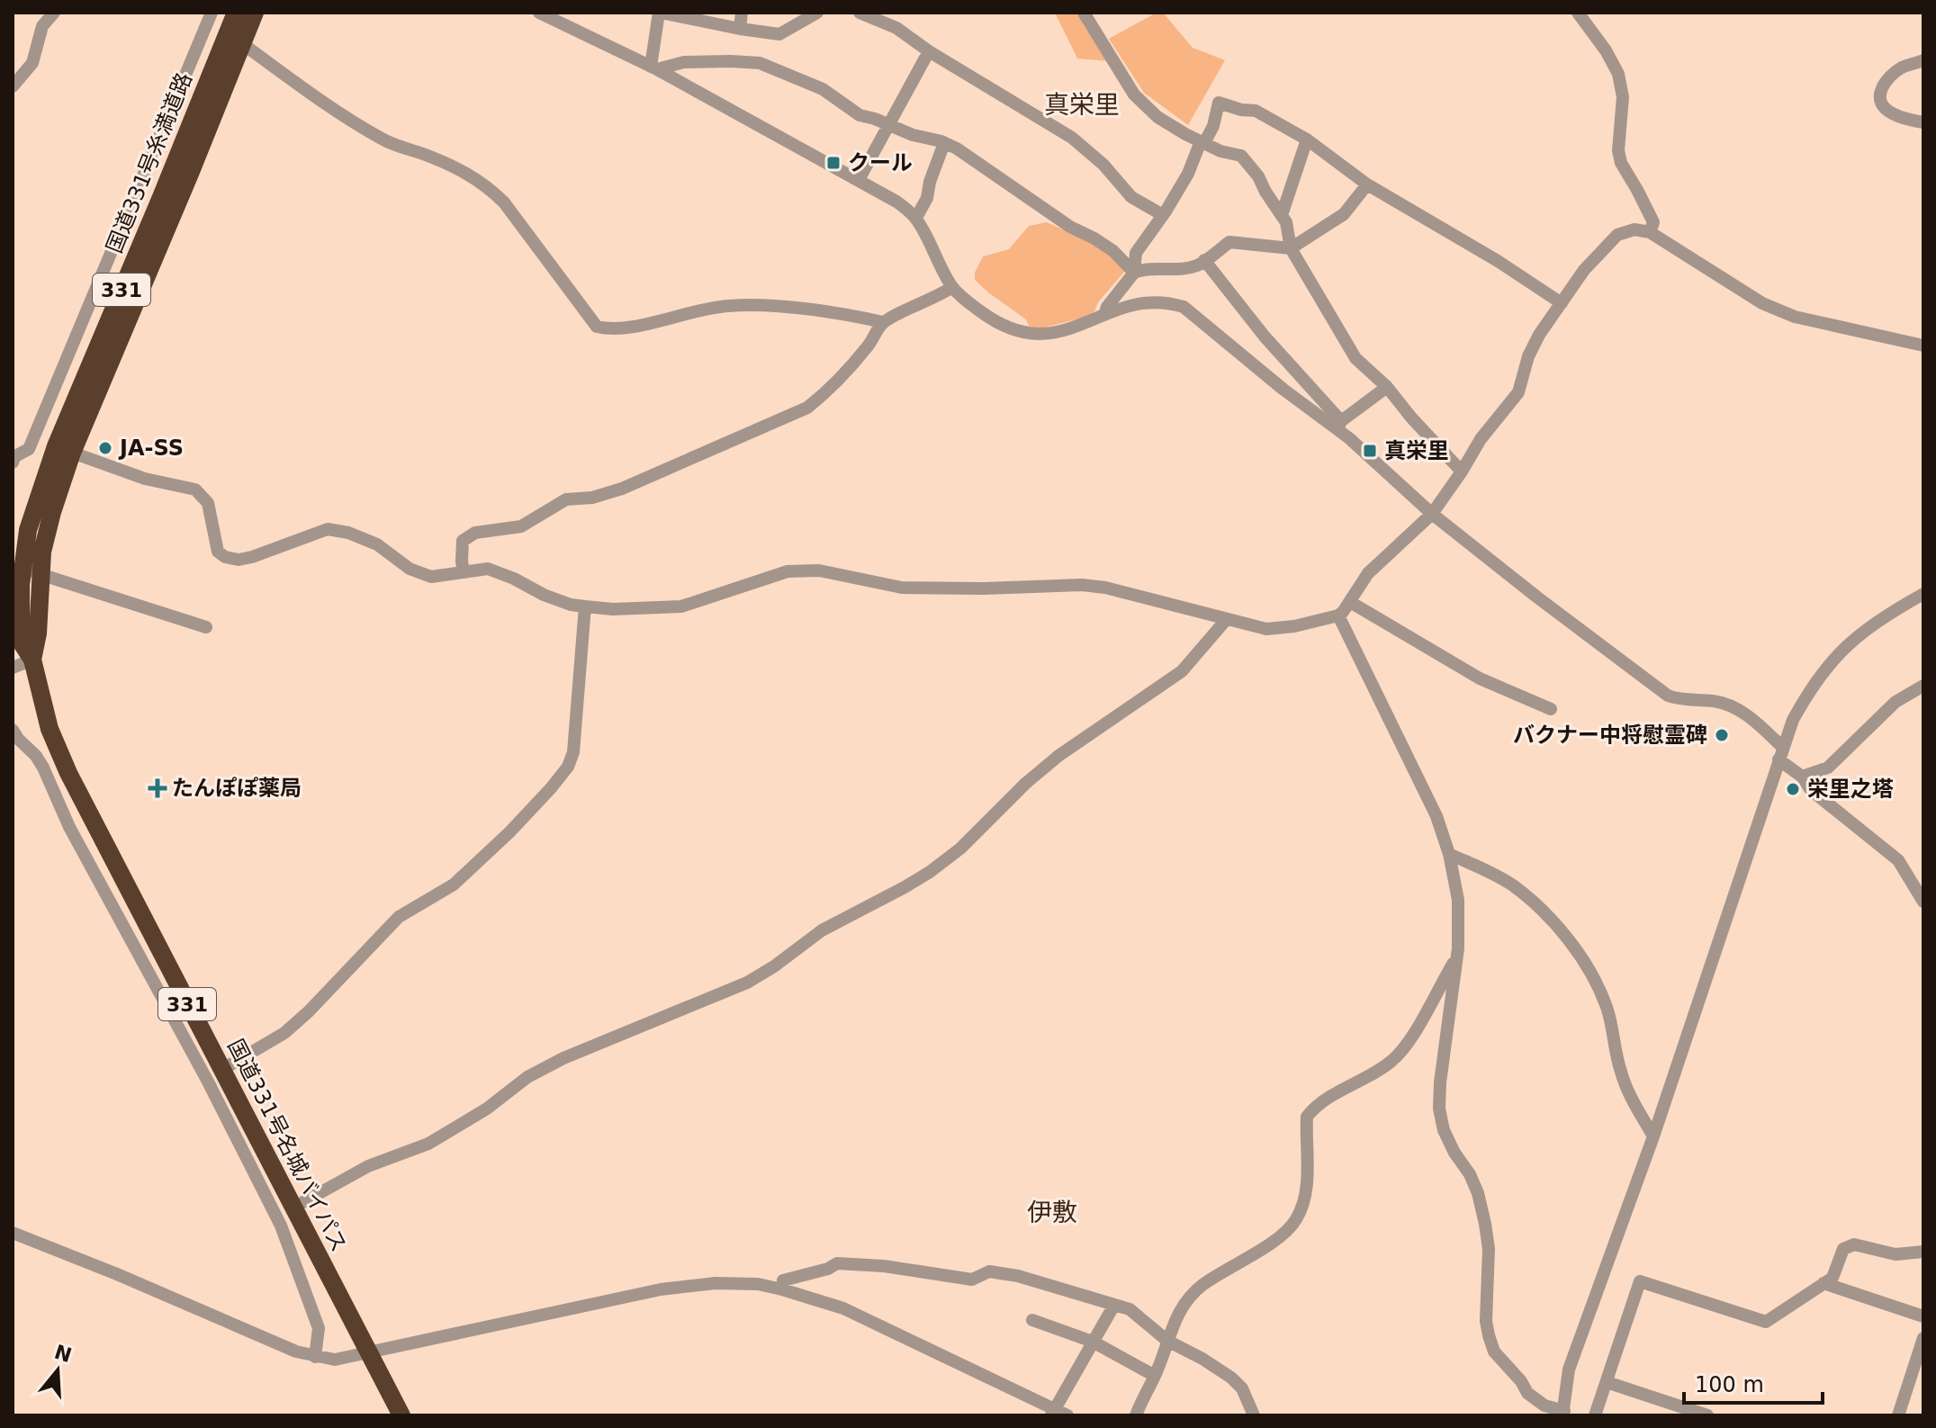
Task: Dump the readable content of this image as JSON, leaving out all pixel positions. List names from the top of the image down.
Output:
{
  "streets": {
    "highway": ["国道331号糸満道路", "331", "国道331号名城バイパス"]
  },
  "crossings": [
    ["国道331号糸満道路", "国道331号名城バイパス"]
  ],
  "districts": ["真栄里", "伊敷"],
  "places": {
    "transit": ["クール", "真栄里"],
    "other": ["JA-SS", "バクナー中将慰霊碑", "栄里之塔"],
    "health": ["たんぽぽ薬局"]
  },
  "scale_bar": "100 m",
  "north": "top"
}
